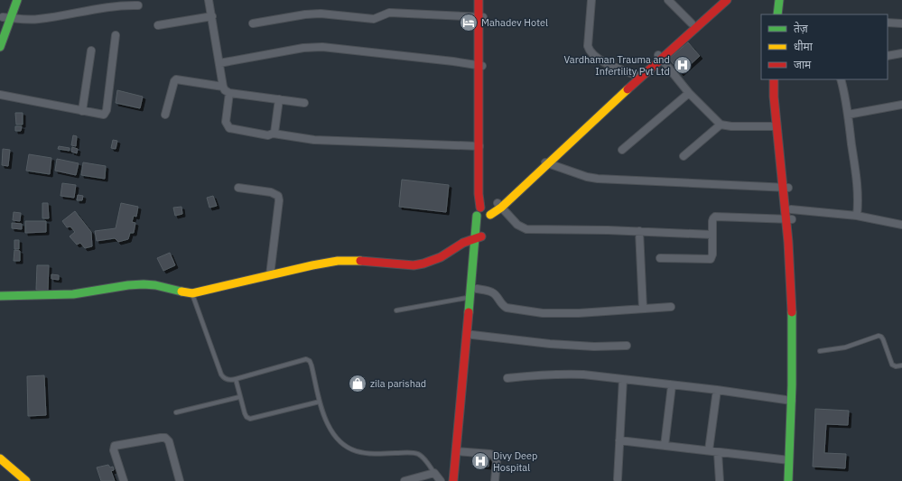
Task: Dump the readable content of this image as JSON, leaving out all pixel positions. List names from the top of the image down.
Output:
{
  "places": {
    "hotel": ["Mahadev Hotel"],
    "hospital": ["Vardhaman Trauma and Infertility Pvt Ltd", "Divy Deep Hospital"],
    "shop": ["zila parishad"]
  },
  "legend": ["तेज़", "धीमा", "जाम"]
}
